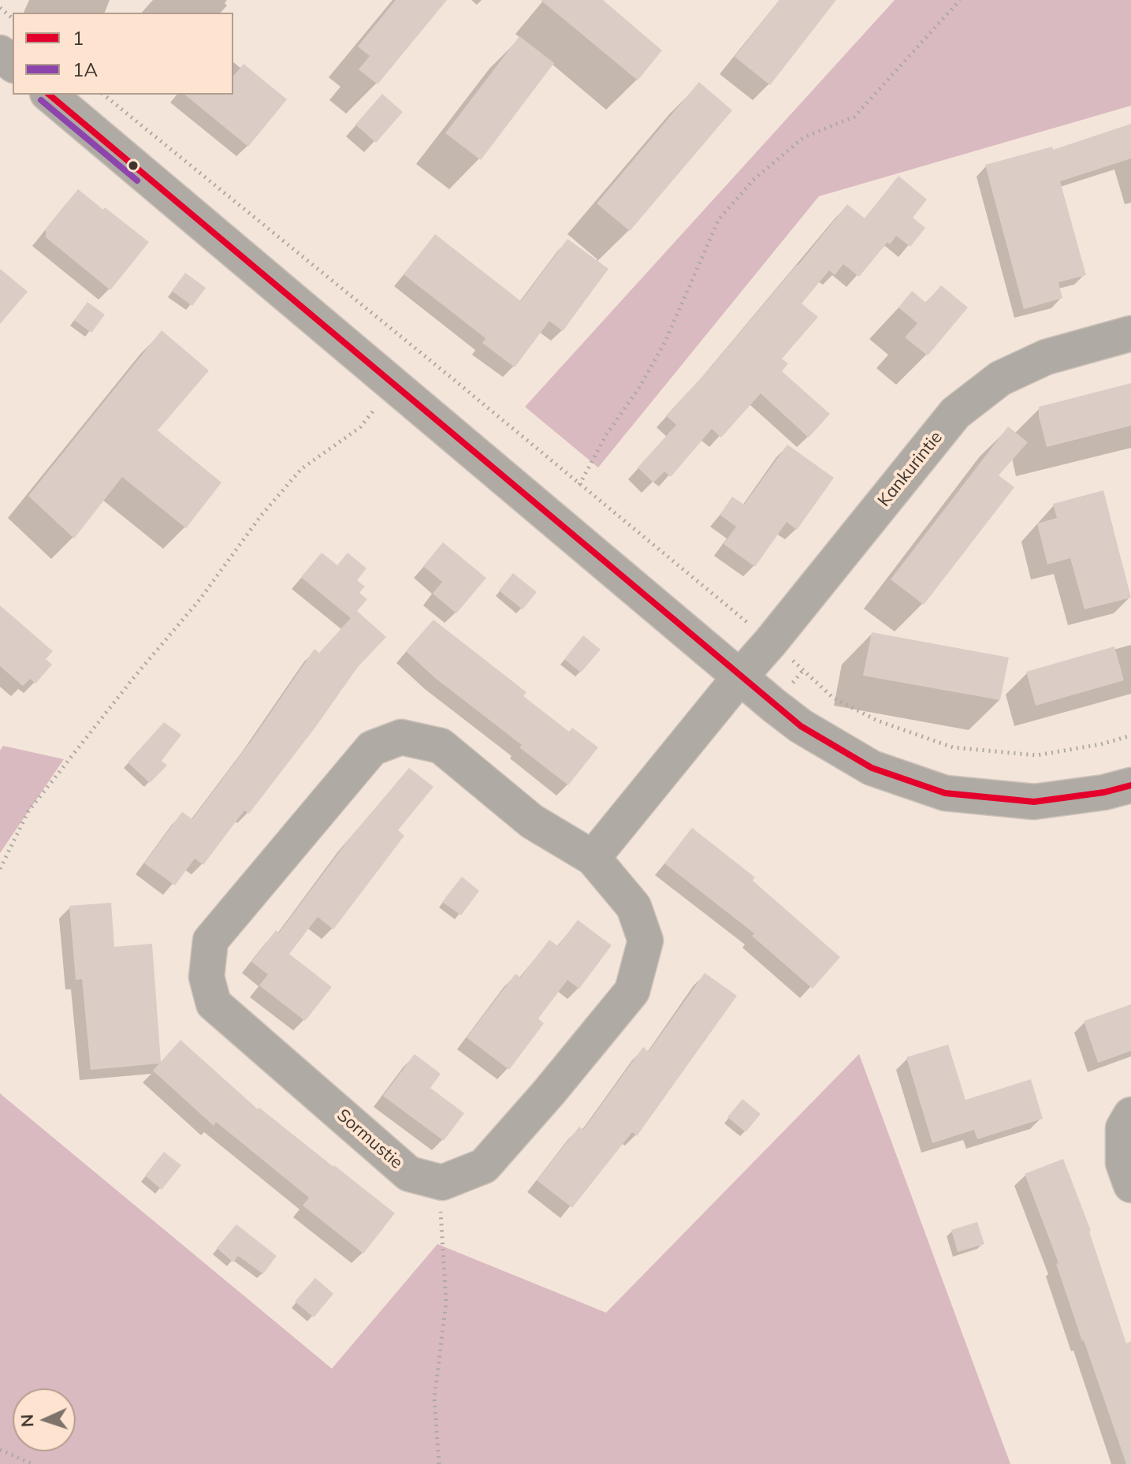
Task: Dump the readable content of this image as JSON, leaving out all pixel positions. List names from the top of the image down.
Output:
{
  "streets": {
    "street": ["Kankurintie", "Sormustie"]
  },
  "crossings": [
    ["Kankurintie", "Sormustie"]
  ],
  "lines": ["transit line 1", "transit line 1A"],
  "legend": ["1", "1A"],
  "north": "left"
}
